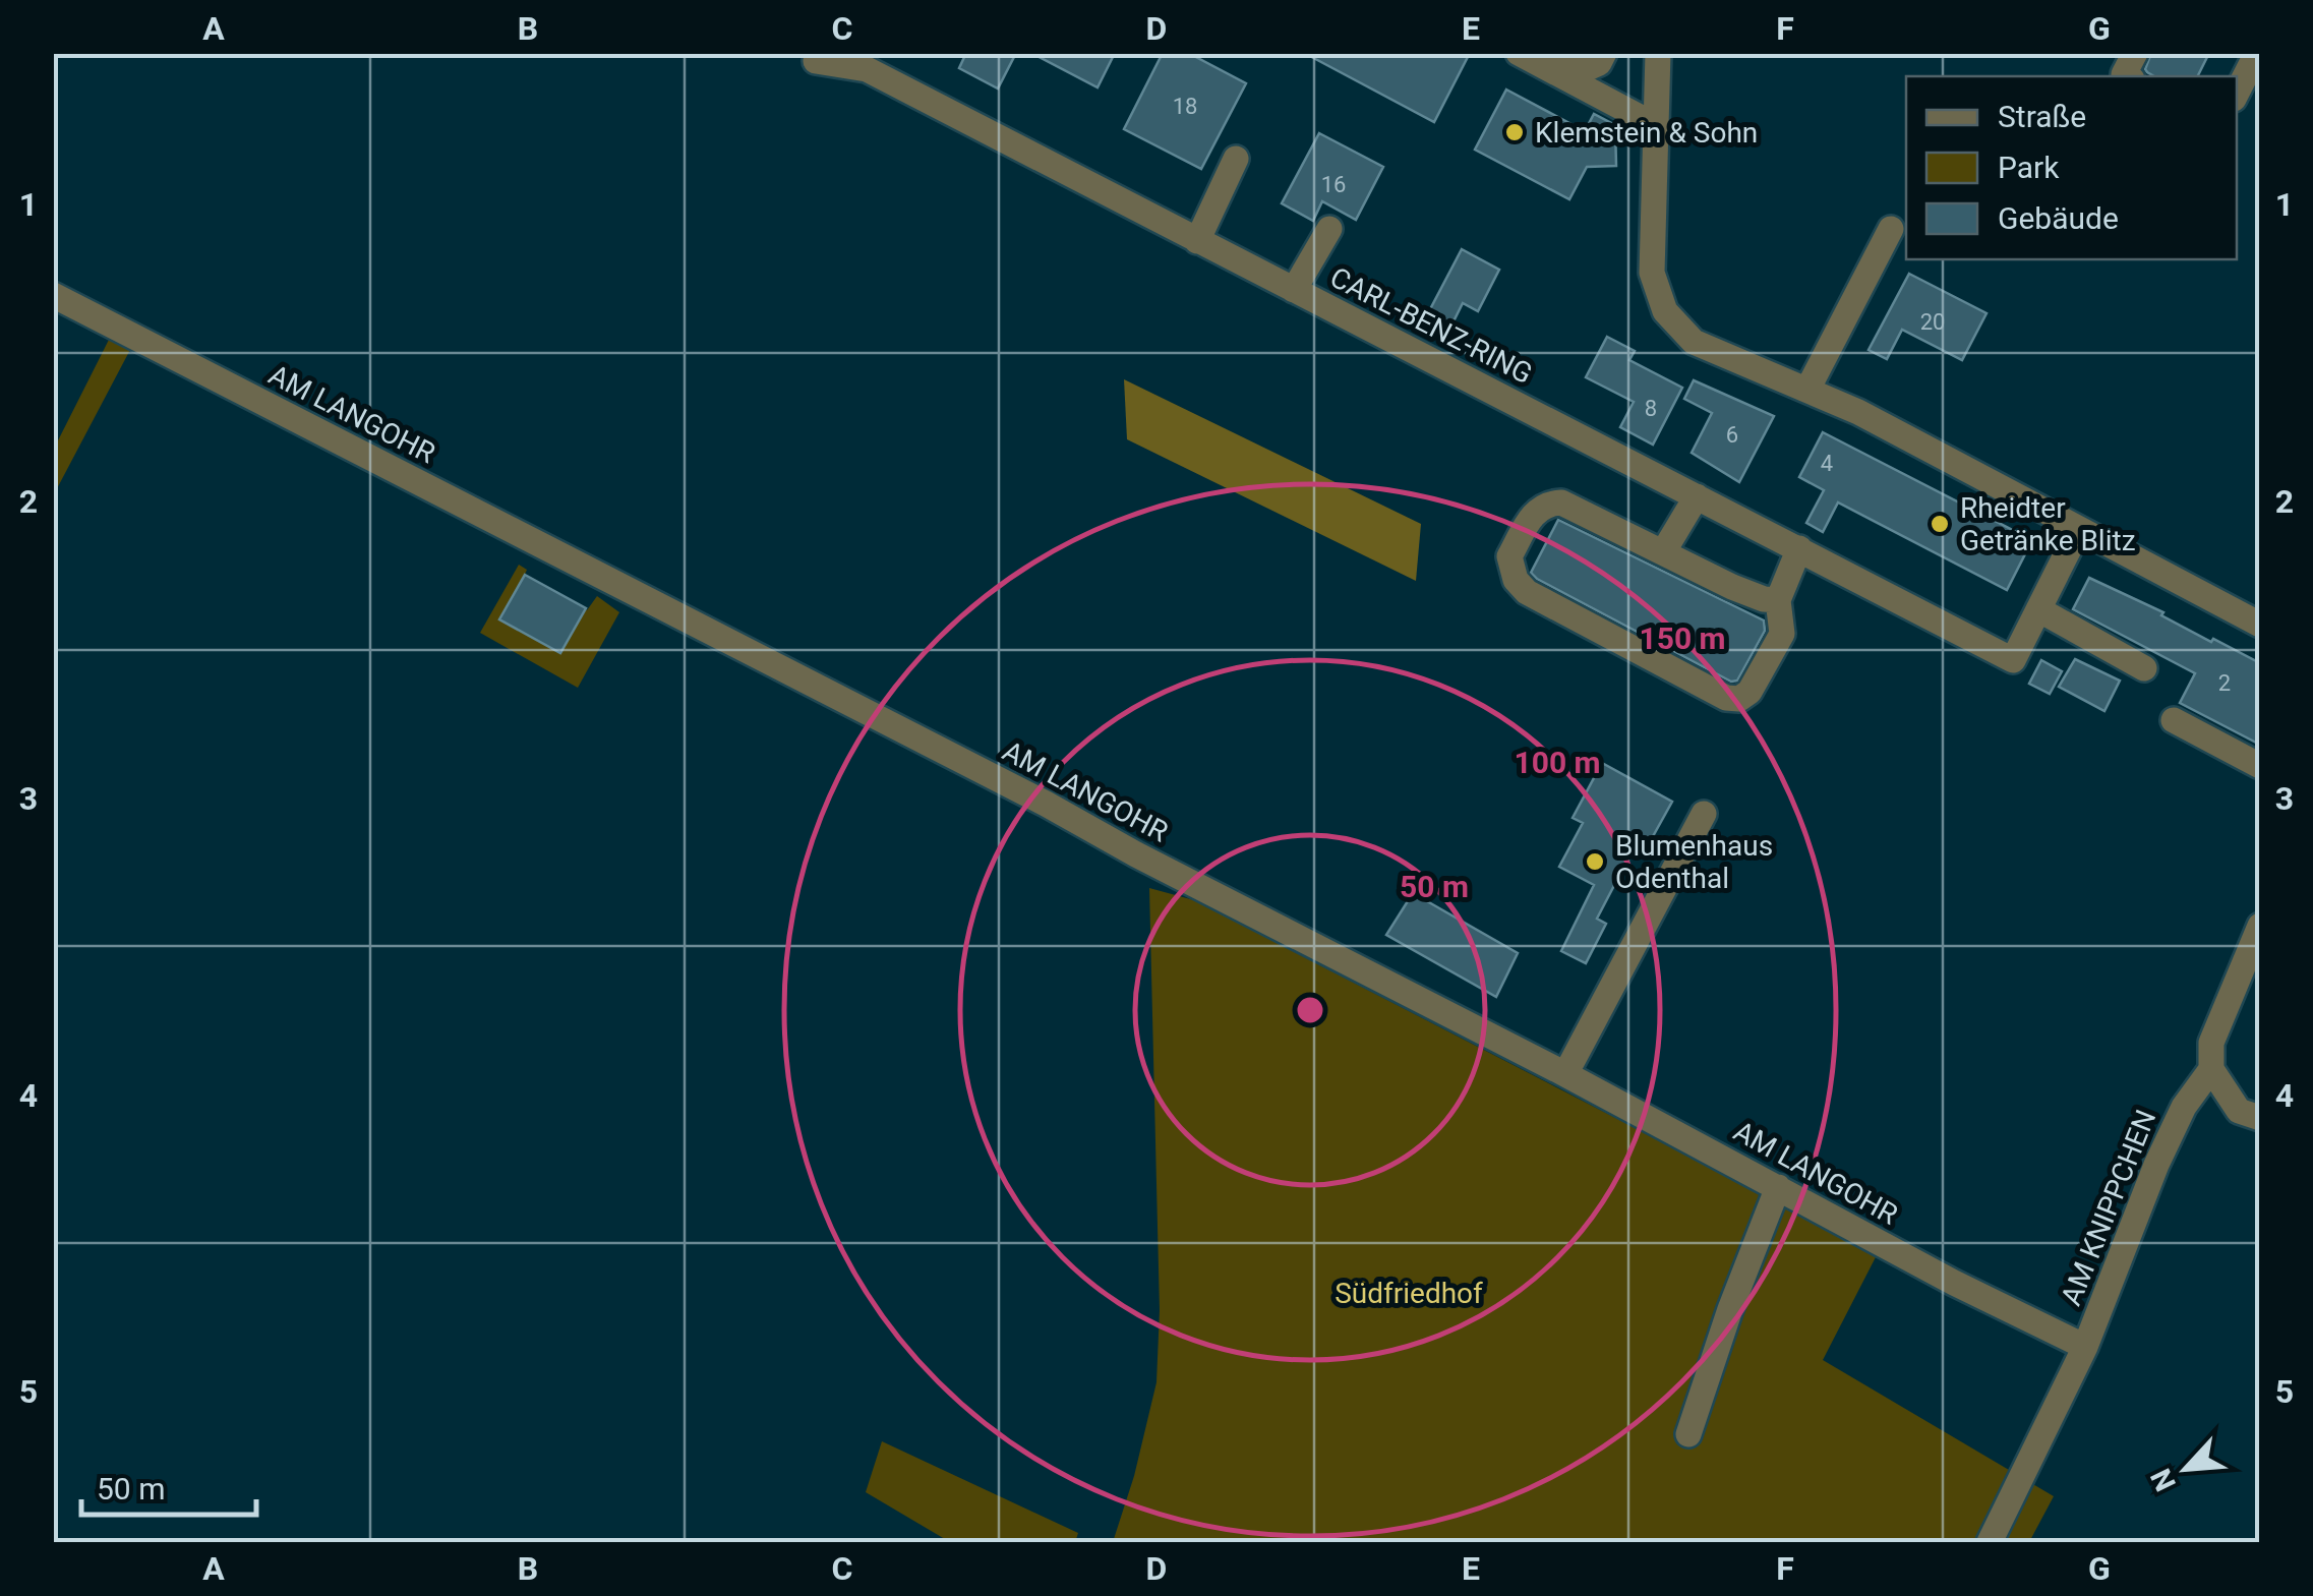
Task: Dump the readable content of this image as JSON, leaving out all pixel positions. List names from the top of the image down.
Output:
{
  "streets": {
    "street": ["CARL-BENZ-RING", "AM LANGOHR", "AM KNIPPCHEN"]
  },
  "crossings": [
    ["AM LANGOHR", "AM KNIPPCHEN"]
  ],
  "parks": ["Südfriedhof"],
  "places": ["Klemstein & Sohn", "Rheidter Getränke Blitz", "Blumenhaus Odenthal"],
  "house_numbers": [
    "18",
    "16",
    "20",
    "8",
    "6",
    "4",
    "2"
  ],
  "legend": ["Straße", "Park", "Gebäude"],
  "scale_bar": "50 m",
  "north": "bottom left",
  "grid": {
    "columns": [
      "A",
      "B",
      "C",
      "D",
      "E",
      "F",
      "G"
    ],
    "rows": [
      "1",
      "2",
      "3",
      "4",
      "5"
    ]
  },
  "rings": ["150 m", "100 m", "50 m"]
}
